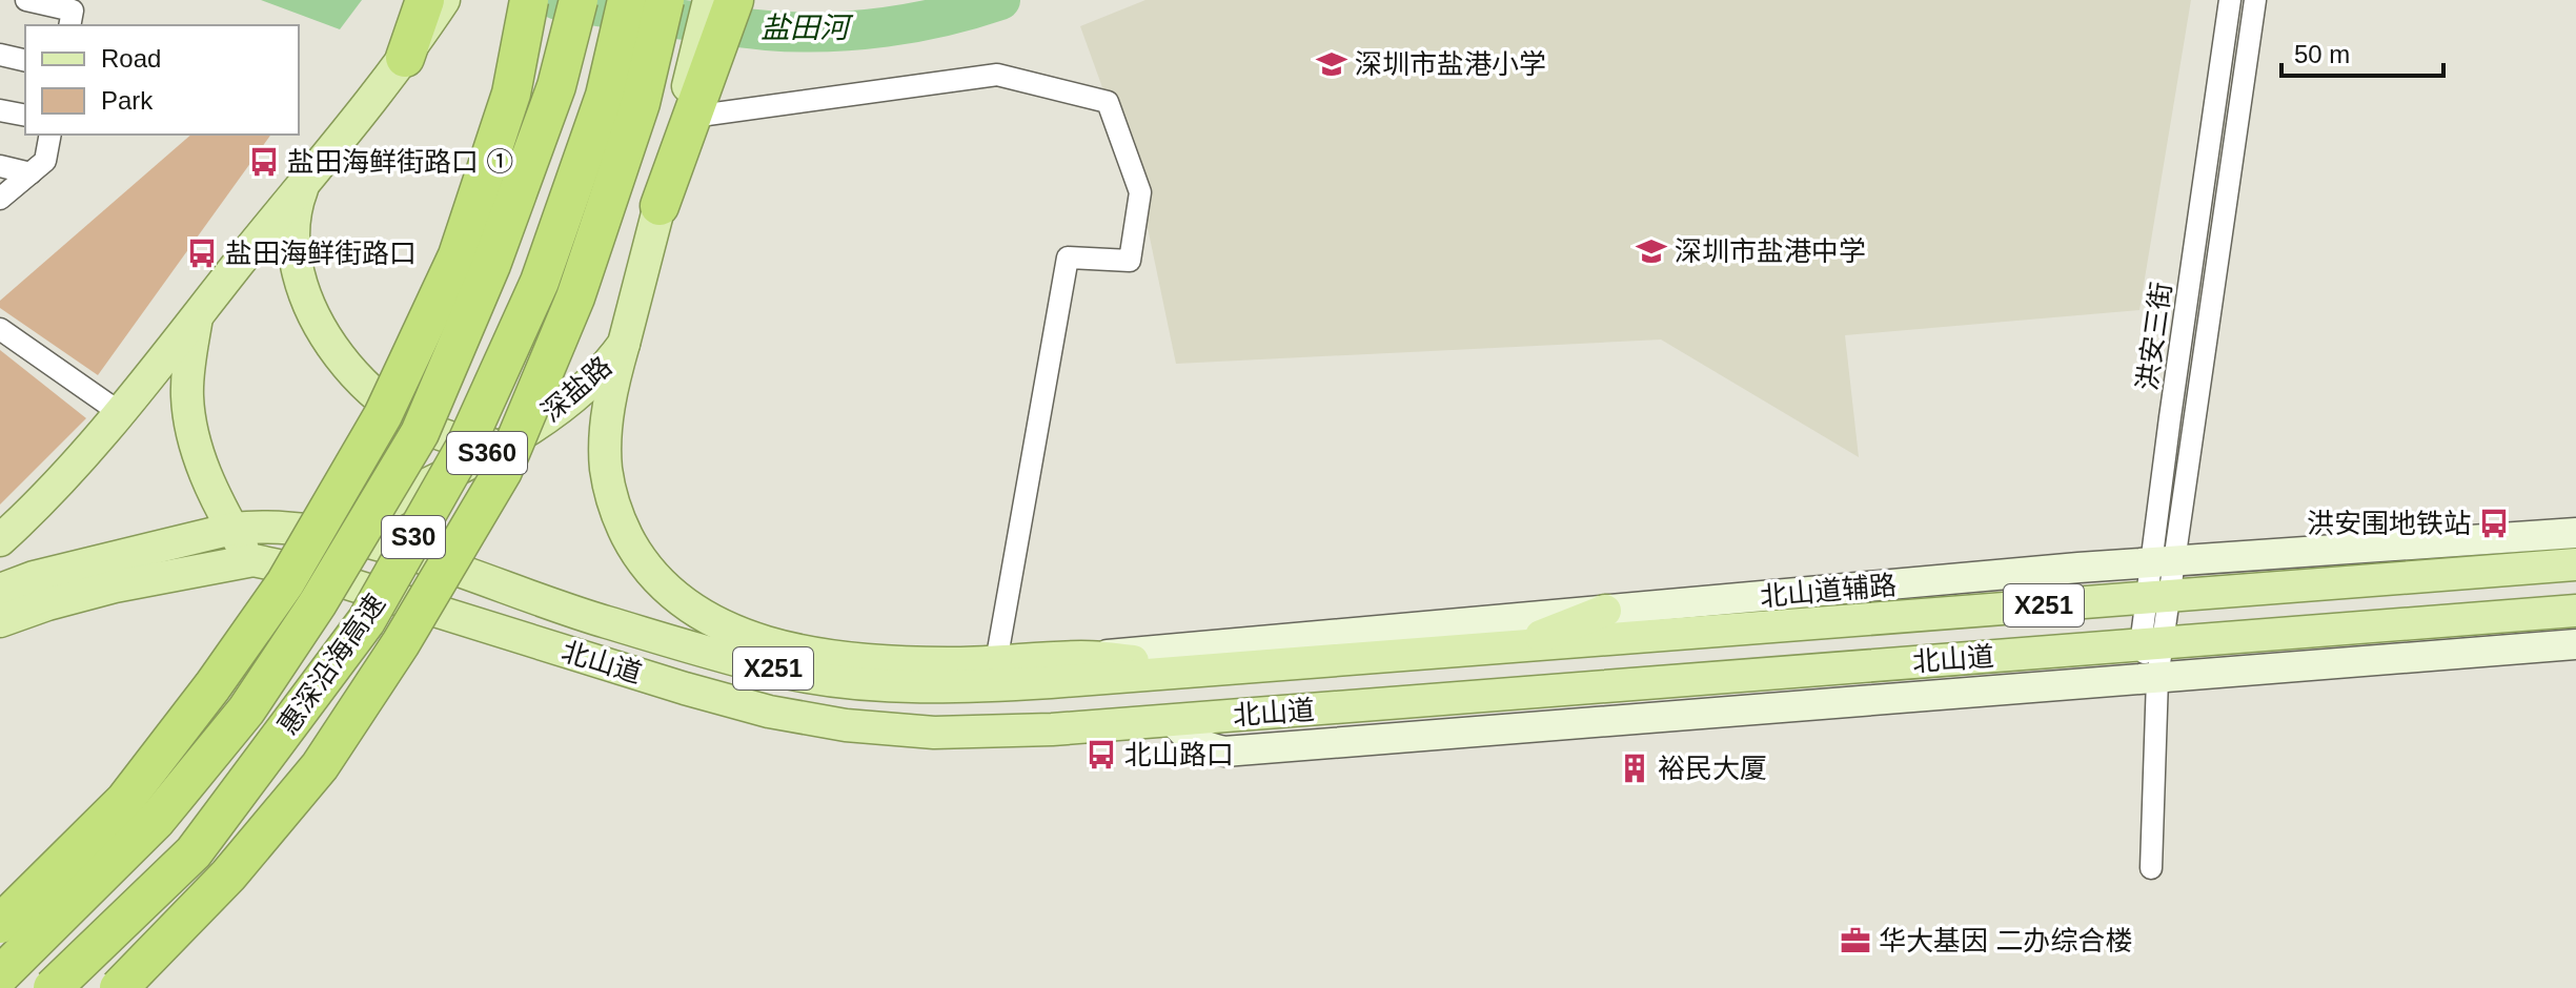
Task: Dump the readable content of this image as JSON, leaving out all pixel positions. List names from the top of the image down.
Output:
{
  "streets": {
    "highway": ["S30", "惠深沿海高速"],
    "main road": [
      "深盐路",
      "S360",
      "X251",
      "北山道"
    ],
    "street": ["洪安三街", "北山道辅路"]
  },
  "crossings": [
    ["洪安三街", "北山道辅路"],
    ["洪安三街", "北山道"],
    ["深盐路", "北山道"]
  ],
  "water": ["盐田河"],
  "places": {
    "school or university": ["深圳市盐港小学", "深圳市盐港中学"],
    "bus stop": [
      "盐田海鲜街路口 ①",
      "盐田海鲜街路口",
      "洪安围地铁站",
      "北山路口"
    ],
    "building": ["裕民大厦"],
    "office": ["华大基因 二办综合楼"]
  },
  "legend": ["Road", "Park"],
  "scale_bar": "50 m"
}
